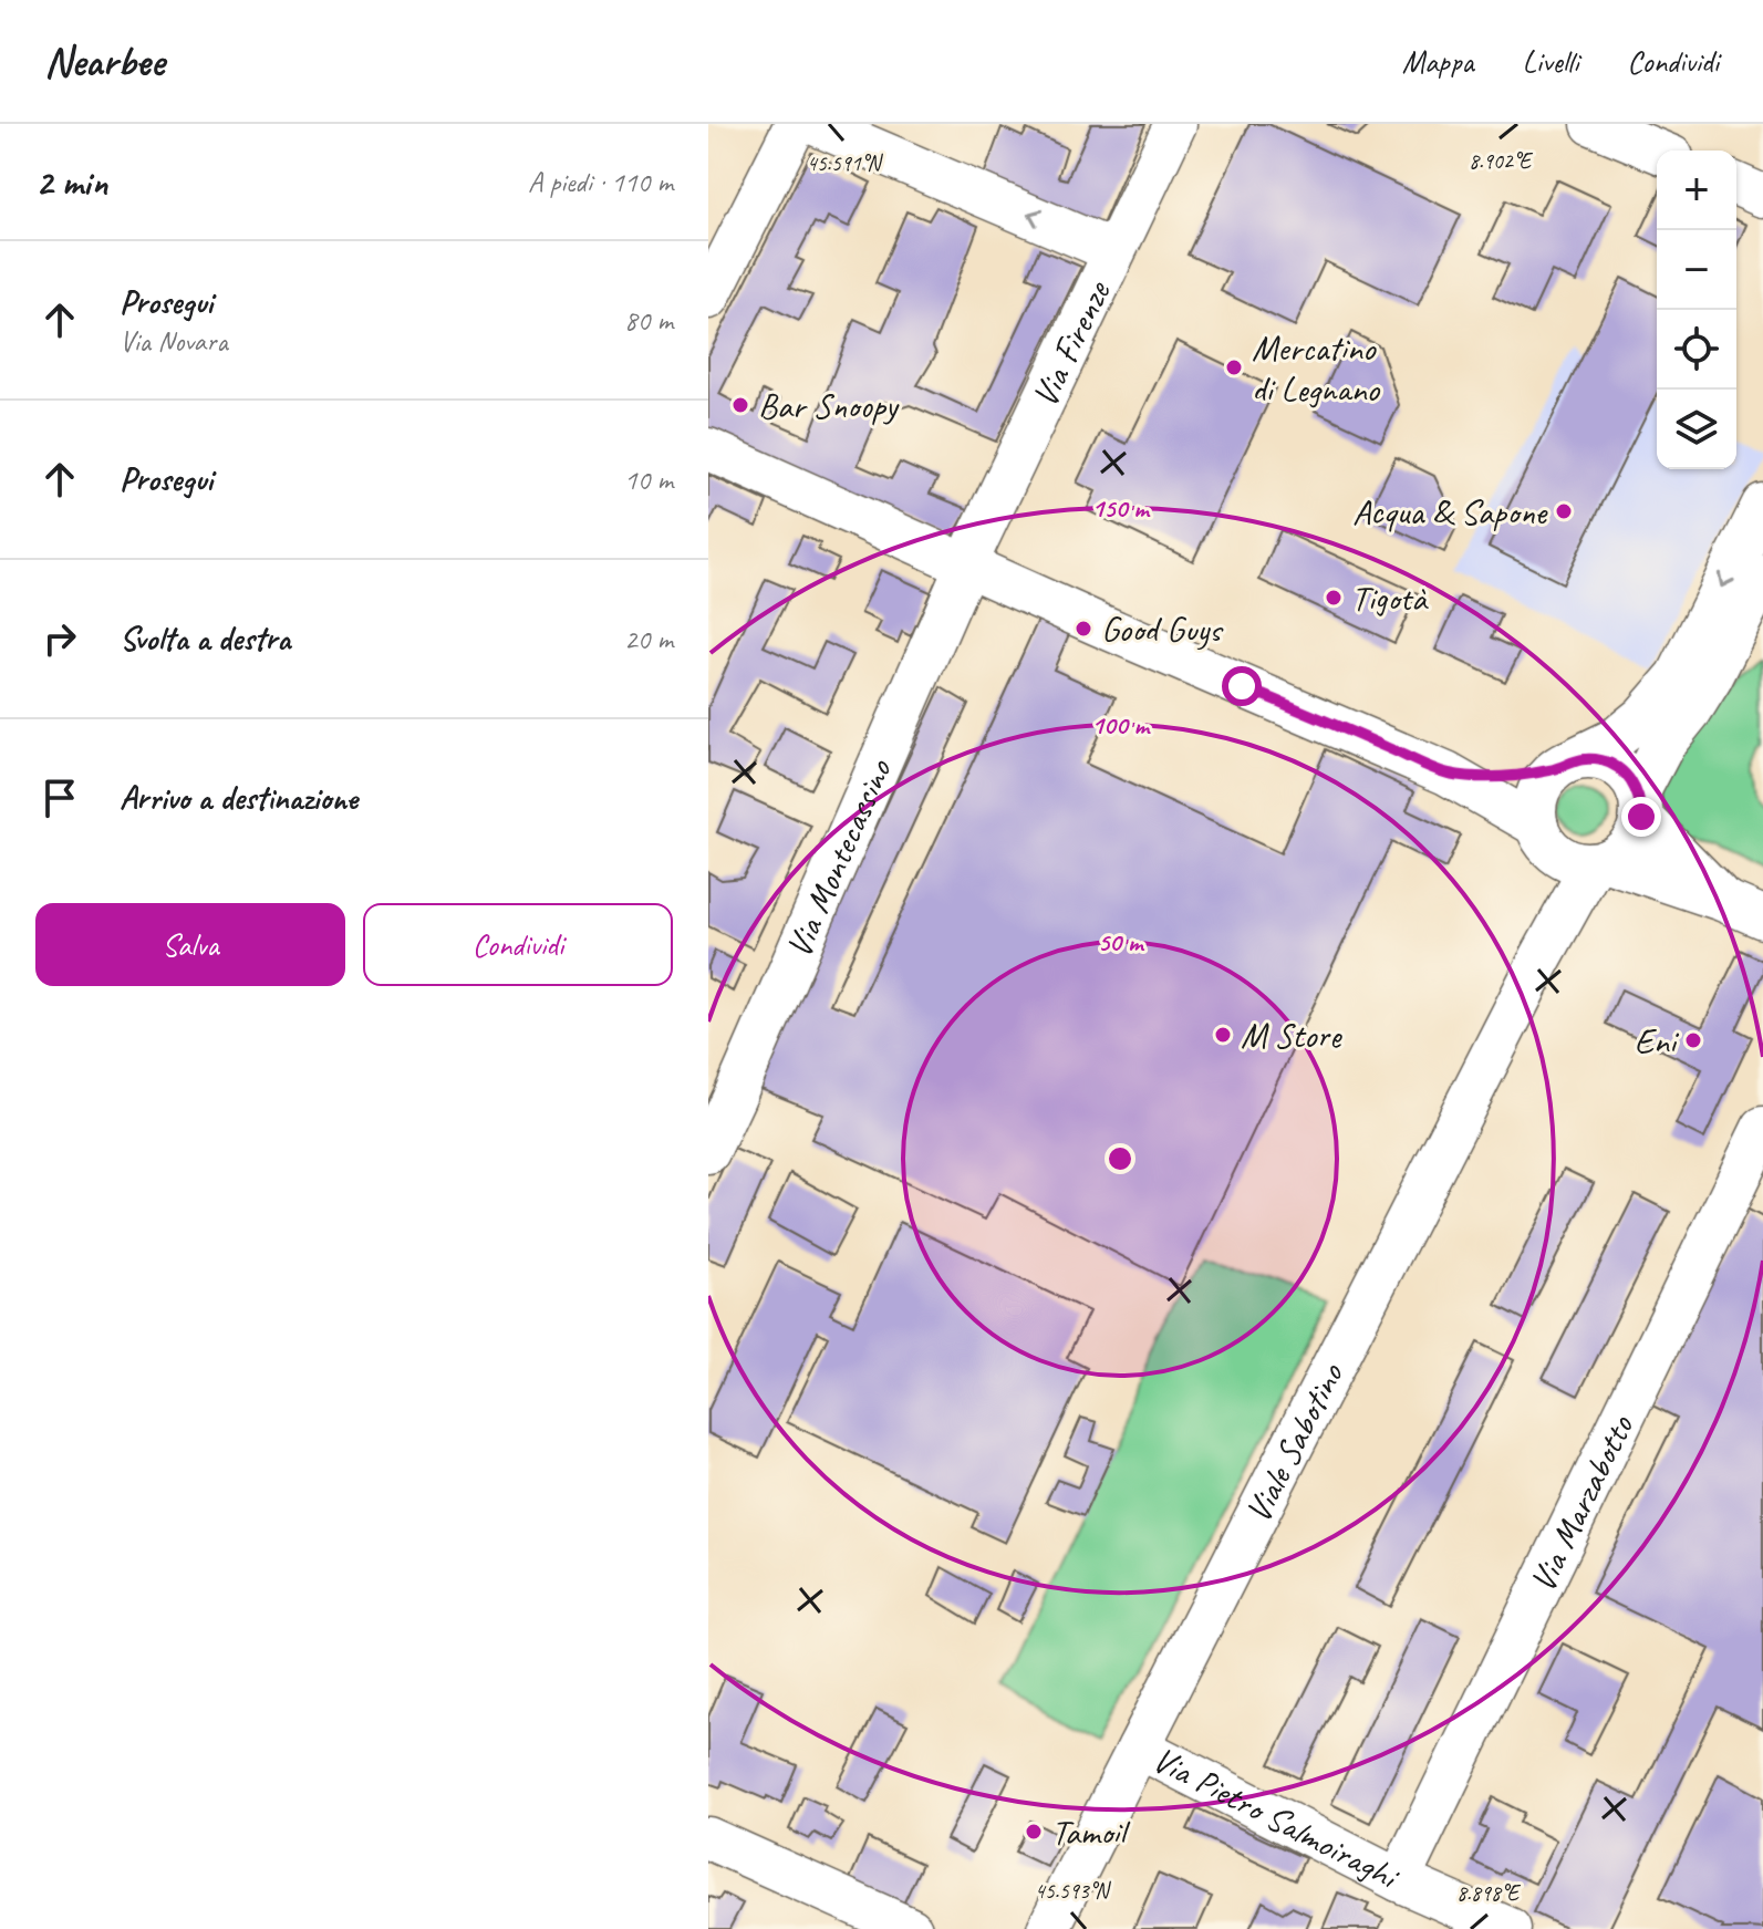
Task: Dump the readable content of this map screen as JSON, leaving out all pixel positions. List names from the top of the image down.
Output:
{
  "streets": {
    "street": [
      "Via Firenze",
      "Via Montecassino",
      "Viale Sabotino",
      "Via Marzabotto",
      "Via Pietro Salmoiraghi"
    ]
  },
  "crossings": [
    ["Via Firenze", "Via Montecassino"],
    ["Viale Sabotino", "Via Pietro Salmoiraghi"],
    ["Via Marzabotto", "Via Pietro Salmoiraghi"]
  ],
  "places": [
    "Mercatino di Legnano",
    "Bar Snoopy",
    "Acqua & Sapone",
    "Tigotà",
    "Good Guys",
    "M Store",
    "Eni",
    "Tamoil"
  ],
  "page": {
    "header": "Nearbee",
    "nav": ["Mappa", "Livelli", "Condividi"],
    "heading": ["2 min", "A piedi · 110 m"],
    "map_buttons": ["+", "−"],
    "list": [
      ["Prosegui", "Via Novara", "80 m"],
      ["Prosegui", "10 m"],
      ["Svolta a destra", "20 m"],
      "Arrivo a destinazione"
    ],
    "buttons": ["Salva", "Condividi"]
  },
  "coordinates": [
    "8.902°E",
    "45.591°N",
    "45.593°N",
    "8.898°E"
  ],
  "rings": ["150 m", "100 m", "50 m"]
}
